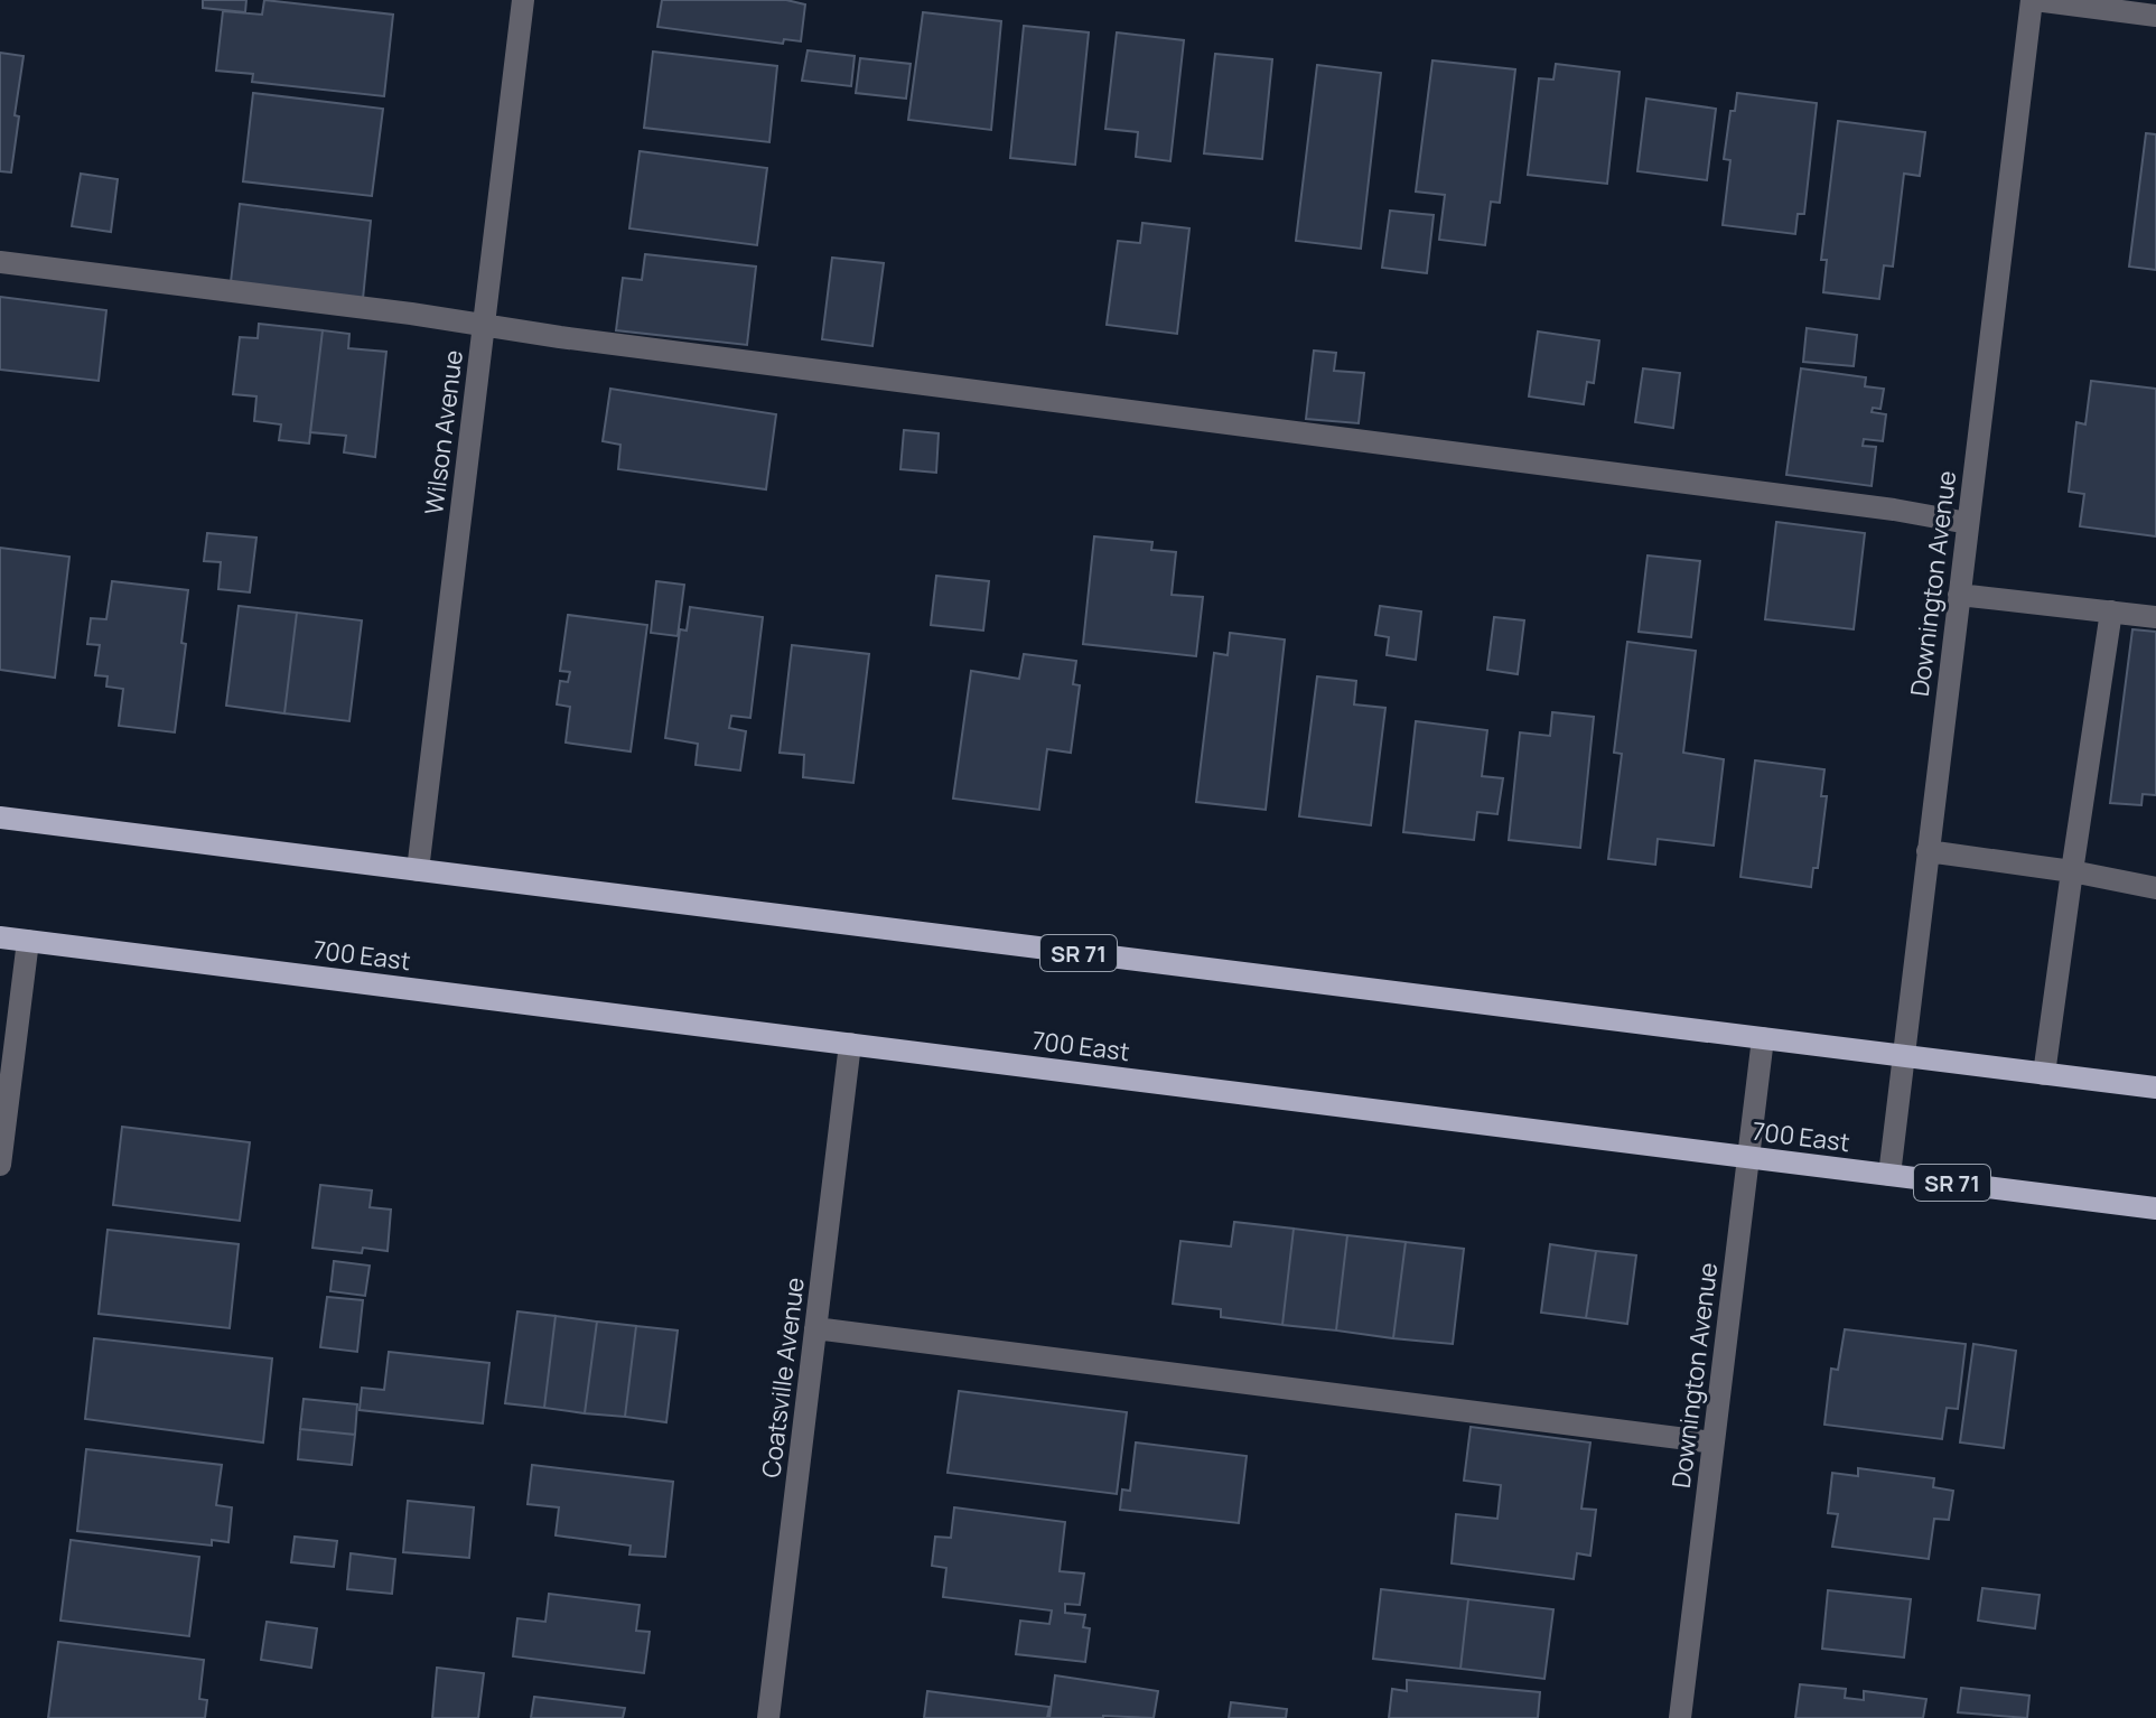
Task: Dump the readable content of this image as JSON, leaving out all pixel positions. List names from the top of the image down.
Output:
{
  "streets": {
    "main road": ["SR 71", "700 East"],
    "street": ["Wilson Avenue", "Downington Avenue", "Coatsville Avenue"]
  },
  "crossings": [
    ["Wilson Avenue", "SR 71"],
    ["Downington Avenue", "SR 71"],
    ["Downington Avenue", "700 East"],
    ["700 East", "Coatsville Avenue"]
  ]
}
